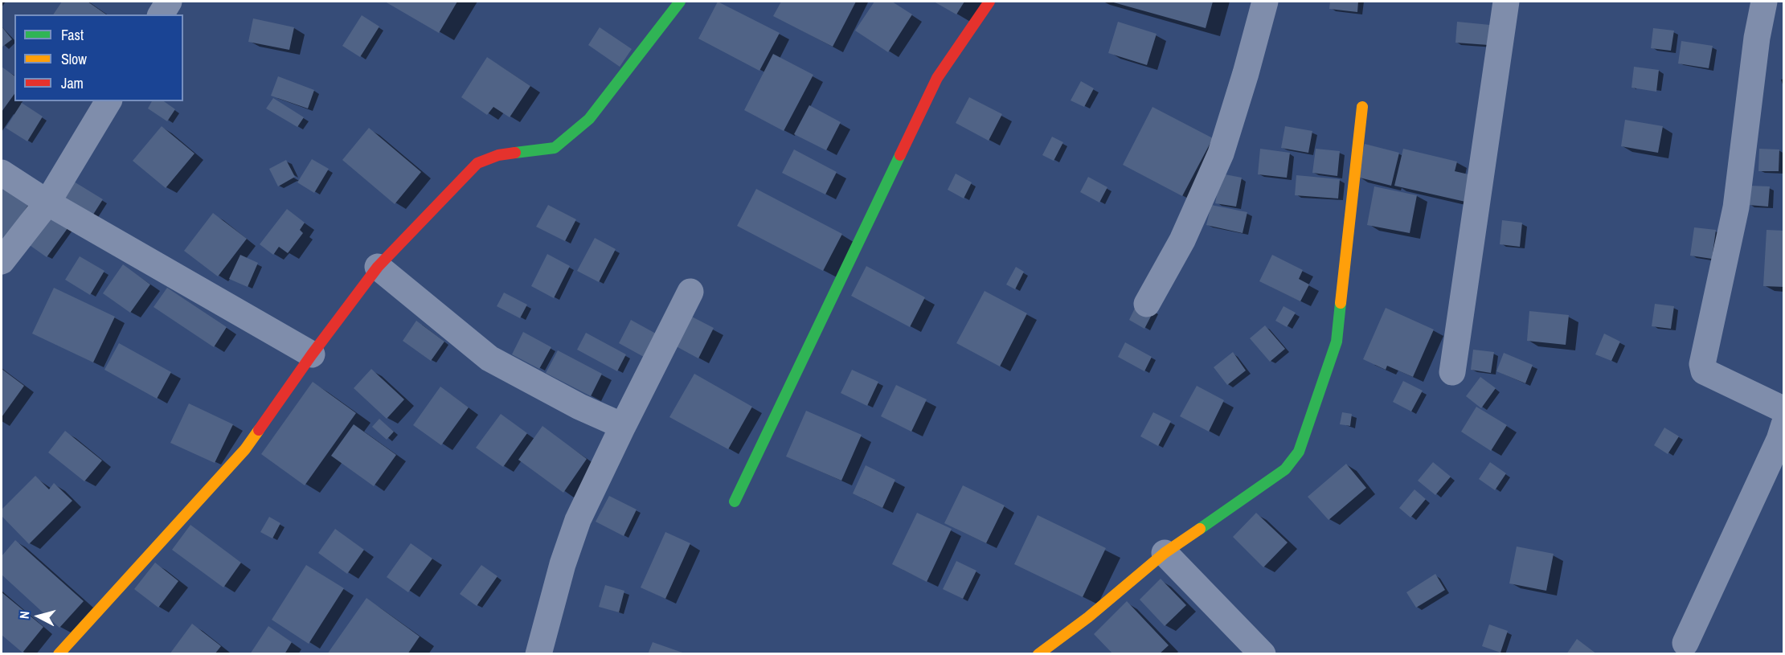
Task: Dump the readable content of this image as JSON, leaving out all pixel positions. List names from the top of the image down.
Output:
{
  "legend": ["Fast", "Slow", "Jam"],
  "north": "left"
}
